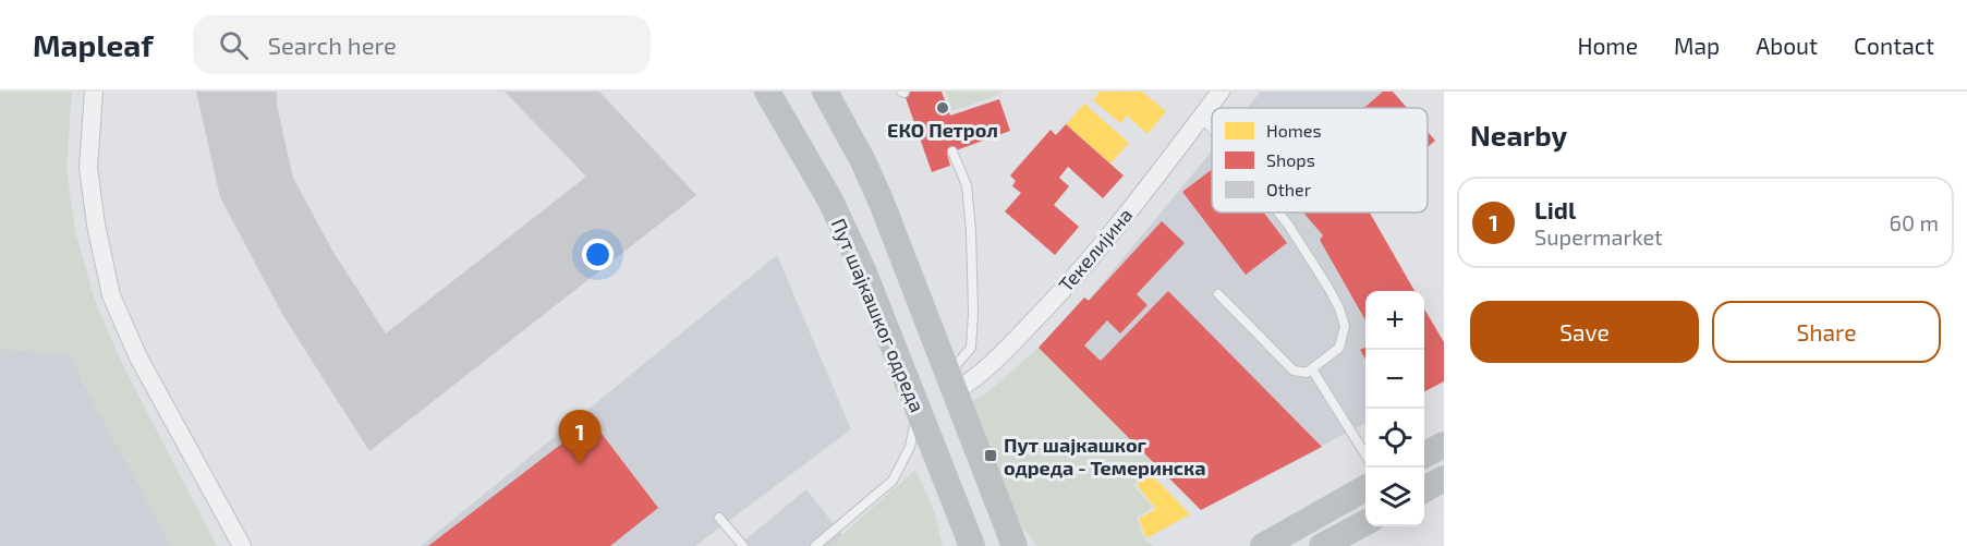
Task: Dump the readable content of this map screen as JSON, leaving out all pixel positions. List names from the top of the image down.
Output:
{
  "streets": {
    "main road": ["Пут шајкашког одреда"],
    "street": ["Текелијина"]
  },
  "crossings": [
    ["Текелијина", "Пут шајкашког одреда"]
  ],
  "places": {
    "other": ["ЕКО Петрол"],
    "transit": ["Пут шајкашког одреда - Темеринска"]
  },
  "legend": ["Homes", "Shops", "Other"],
  "page": {
    "header": "Mapleaf",
    "search": "Search here",
    "nav": [
      "Home",
      "Map",
      "About",
      "Contact"
    ],
    "heading": "Nearby",
    "list": [
      {
        "mark": "1",
        "name": "Lidl",
        "note": "Supermarket",
        "value": "60 m"
      }
    ],
    "buttons": ["Save", "Share"],
    "map_buttons": ["+", "−"],
    "pins": "1"
  }
}
